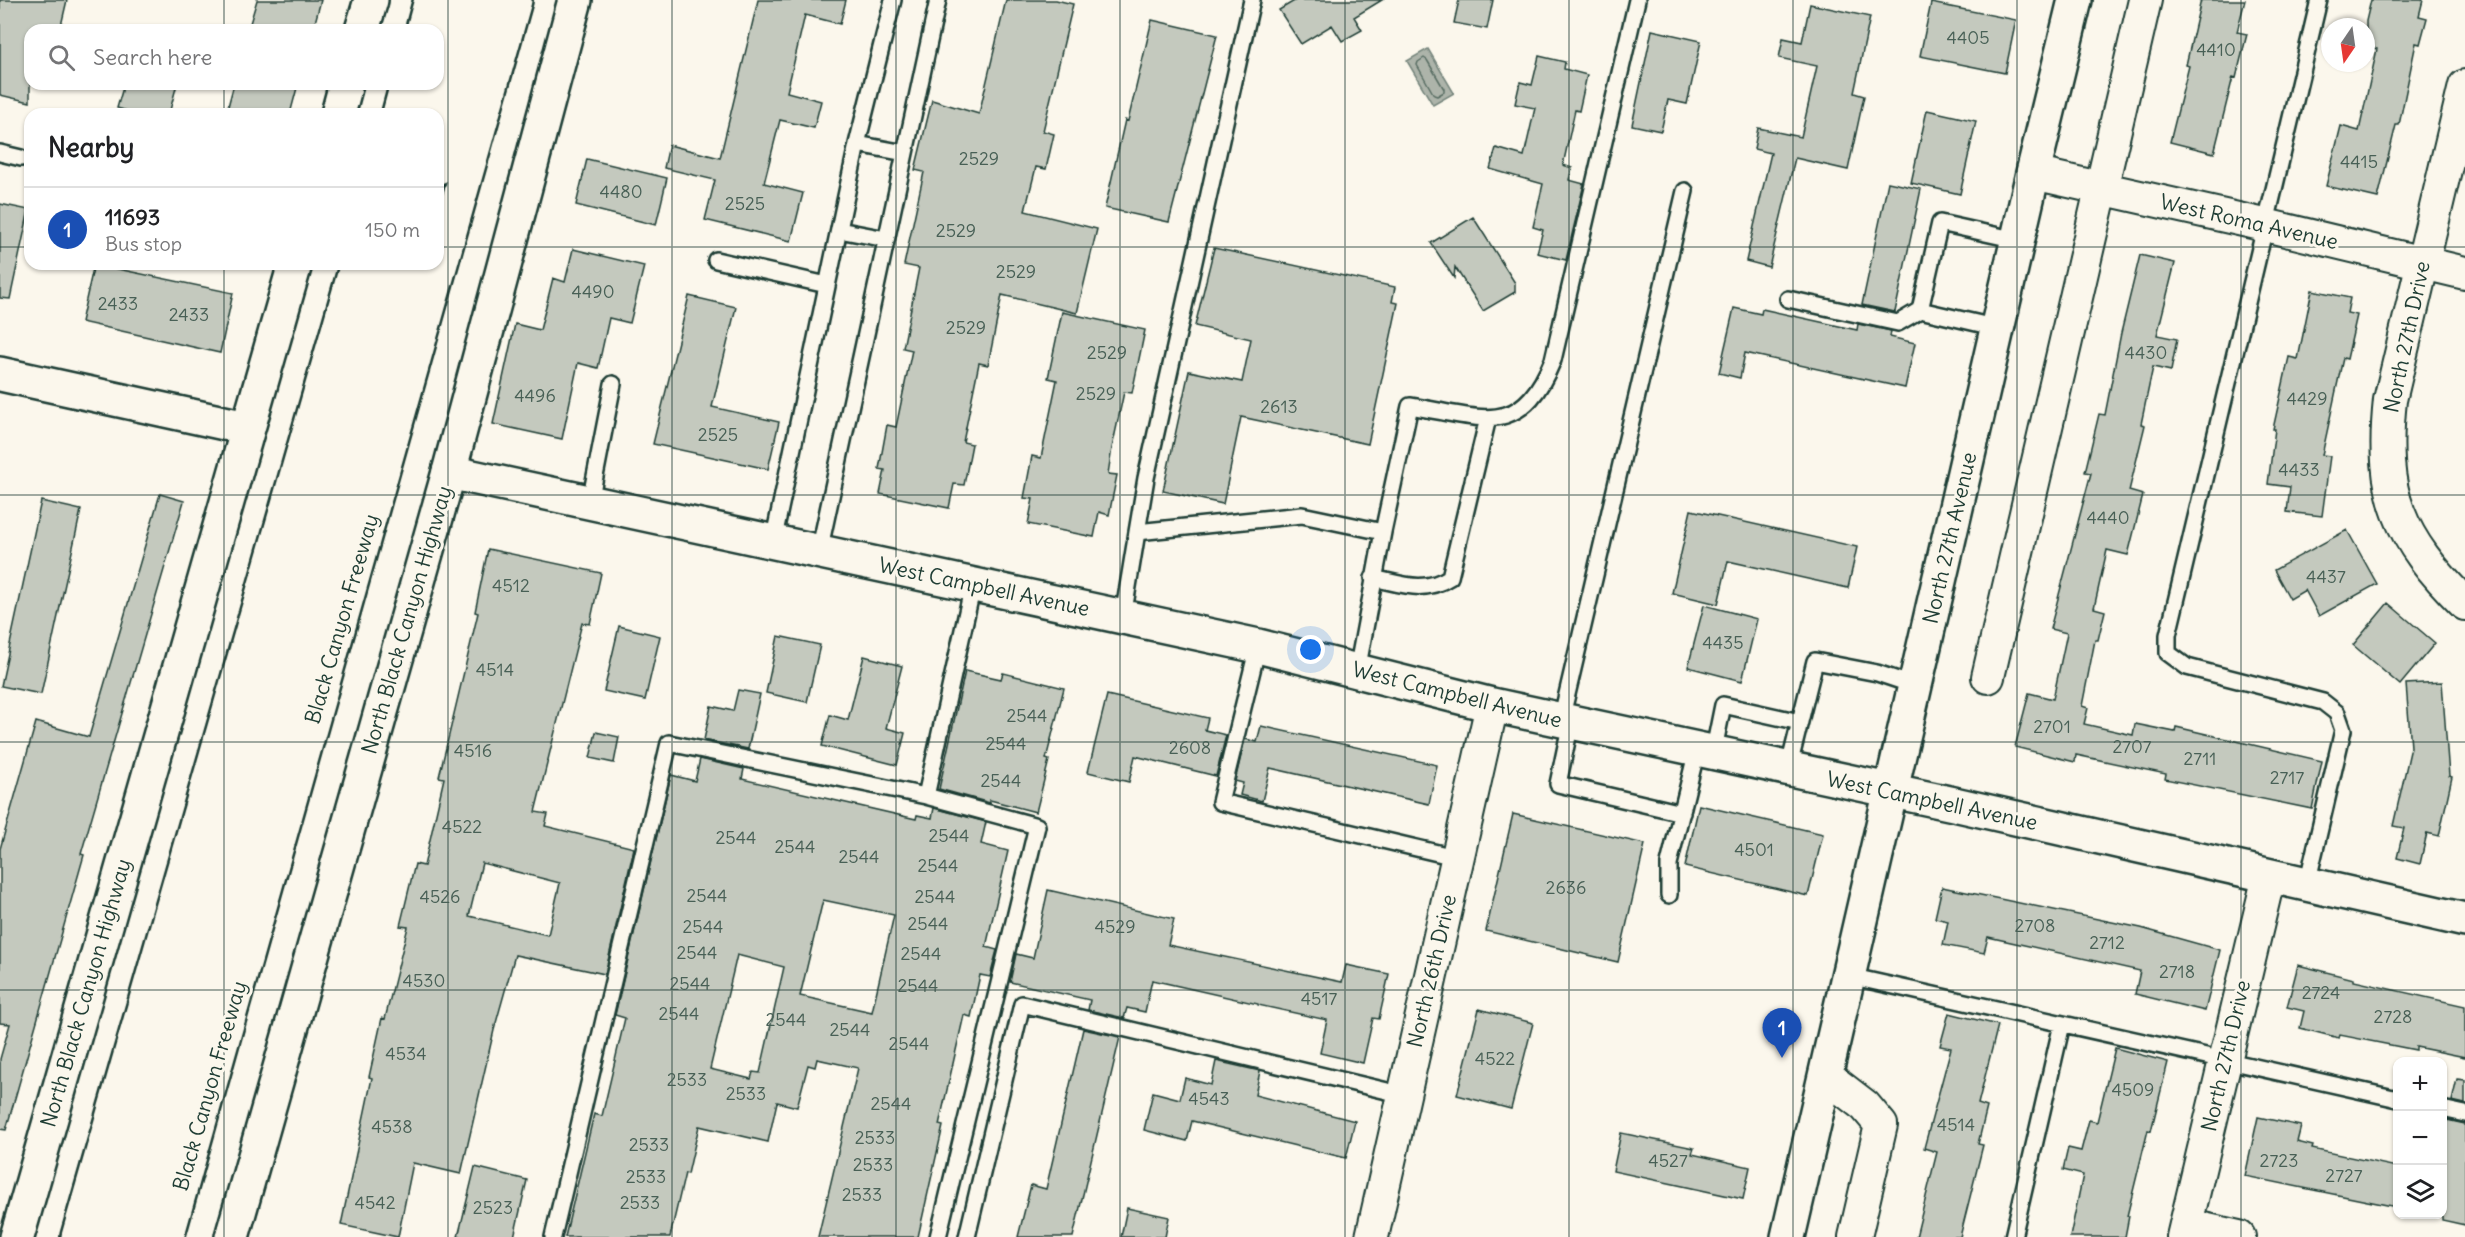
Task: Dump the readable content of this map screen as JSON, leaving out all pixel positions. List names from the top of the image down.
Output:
{
  "streets": {
    "main road": [
      "North 27th Avenue",
      "West Campbell Avenue",
      "Black Canyon Freeway",
      "North Black Canyon Highway"
    ],
    "street": ["West Roma Avenue", "North 27th Drive", "North 26th Drive"]
  },
  "crossings": [
    ["West Roma Avenue", "North 27th Drive"],
    ["West Roma Avenue", "North 27th Avenue"],
    ["North 27th Drive", "West Campbell Avenue"],
    ["North 27th Avenue", "West Campbell Avenue"],
    ["West Campbell Avenue", "North Black Canyon Highway"],
    ["West Campbell Avenue", "North 26th Drive"]
  ],
  "house_numbers": [
    "4405",
    "4410",
    "2529",
    "4415",
    "4480",
    "2525",
    "2529",
    "2529",
    "4490",
    "2433",
    "2433",
    "2529",
    "2529",
    "4430",
    "2529",
    "4496",
    "4429",
    "2613",
    "2525",
    "4433",
    "4440",
    "4437",
    "4512",
    "4435",
    "4514",
    "2544",
    "2701",
    "2544",
    "2707",
    "2608",
    "4516",
    "2711",
    "2717",
    "2544",
    "4522",
    "2544",
    "2544",
    "2544",
    "4501",
    "2544",
    "2544",
    "2636",
    "2544",
    "4526",
    "2544",
    "2544",
    "2708",
    "2544",
    "4529",
    "2712",
    "2544",
    "2544",
    "2718",
    "4530",
    "2544",
    "2544",
    "2724",
    "4517",
    "2544",
    "2728",
    "2544",
    "2544",
    "2544",
    "4534",
    "4522",
    "2533",
    "4509",
    "2533",
    "4543",
    "2544",
    "4514",
    "4538",
    "2533",
    "2533",
    "4527",
    "2723",
    "2533",
    "2727",
    "2533",
    "2533",
    "4542",
    "2533",
    "2523"
  ],
  "north": "bottom",
  "page": {
    "search": "Search here",
    "heading": "Nearby",
    "list": [
      {
        "mark": "1",
        "name": "11693",
        "note": "Bus stop",
        "value": "150 m"
      }
    ],
    "pins": "1",
    "map_buttons": ["+", "−"]
  }
}
